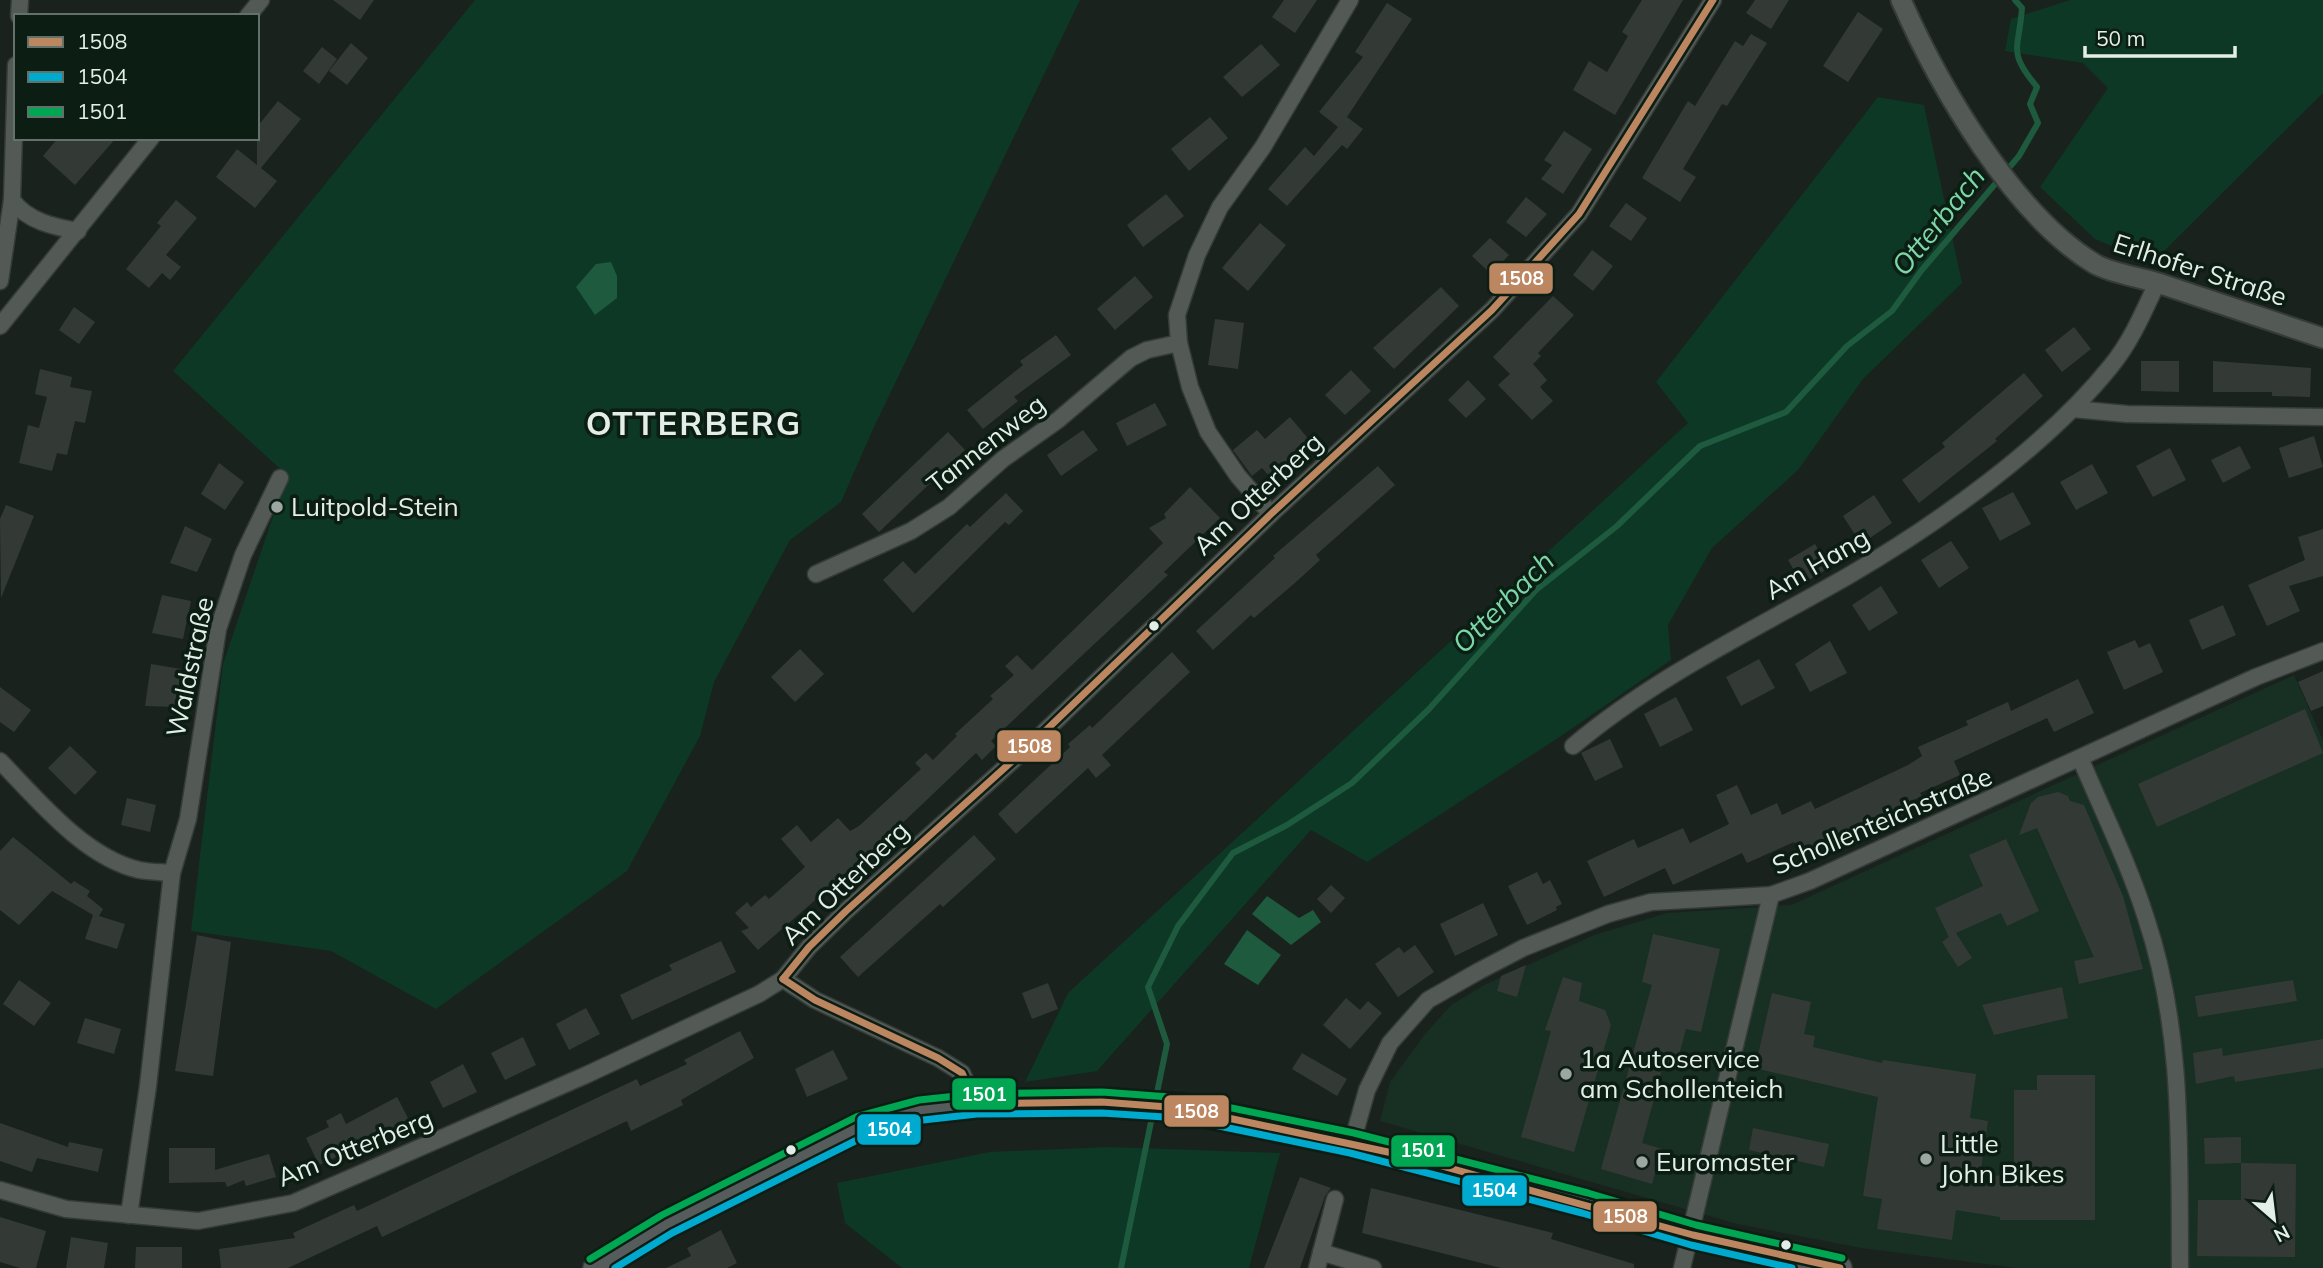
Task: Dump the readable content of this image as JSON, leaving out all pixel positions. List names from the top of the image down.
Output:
{
  "streets": {
    "street": [
      "Erlhofer Straße",
      "Tannenweg",
      "Am Otterberg",
      "Am Hang",
      "Waldstraße",
      "Schollenteichstraße"
    ]
  },
  "crossings": [
    ["Erlhofer Straße", "Am Hang"],
    ["Am Otterberg", "Waldstraße"]
  ],
  "districts": ["OTTERBERG"],
  "water": ["Otterbach"],
  "places": [
    "Luitpold-Stein",
    "1a Autoservice am Schollenteich",
    "Little John Bikes",
    "Euromaster"
  ],
  "lines": ["transit line 1508", "transit line 1501", "transit line 1504"],
  "legend": ["1508", "1504", "1501"],
  "scale_bar": "50 m",
  "north": "bottom right"
}
